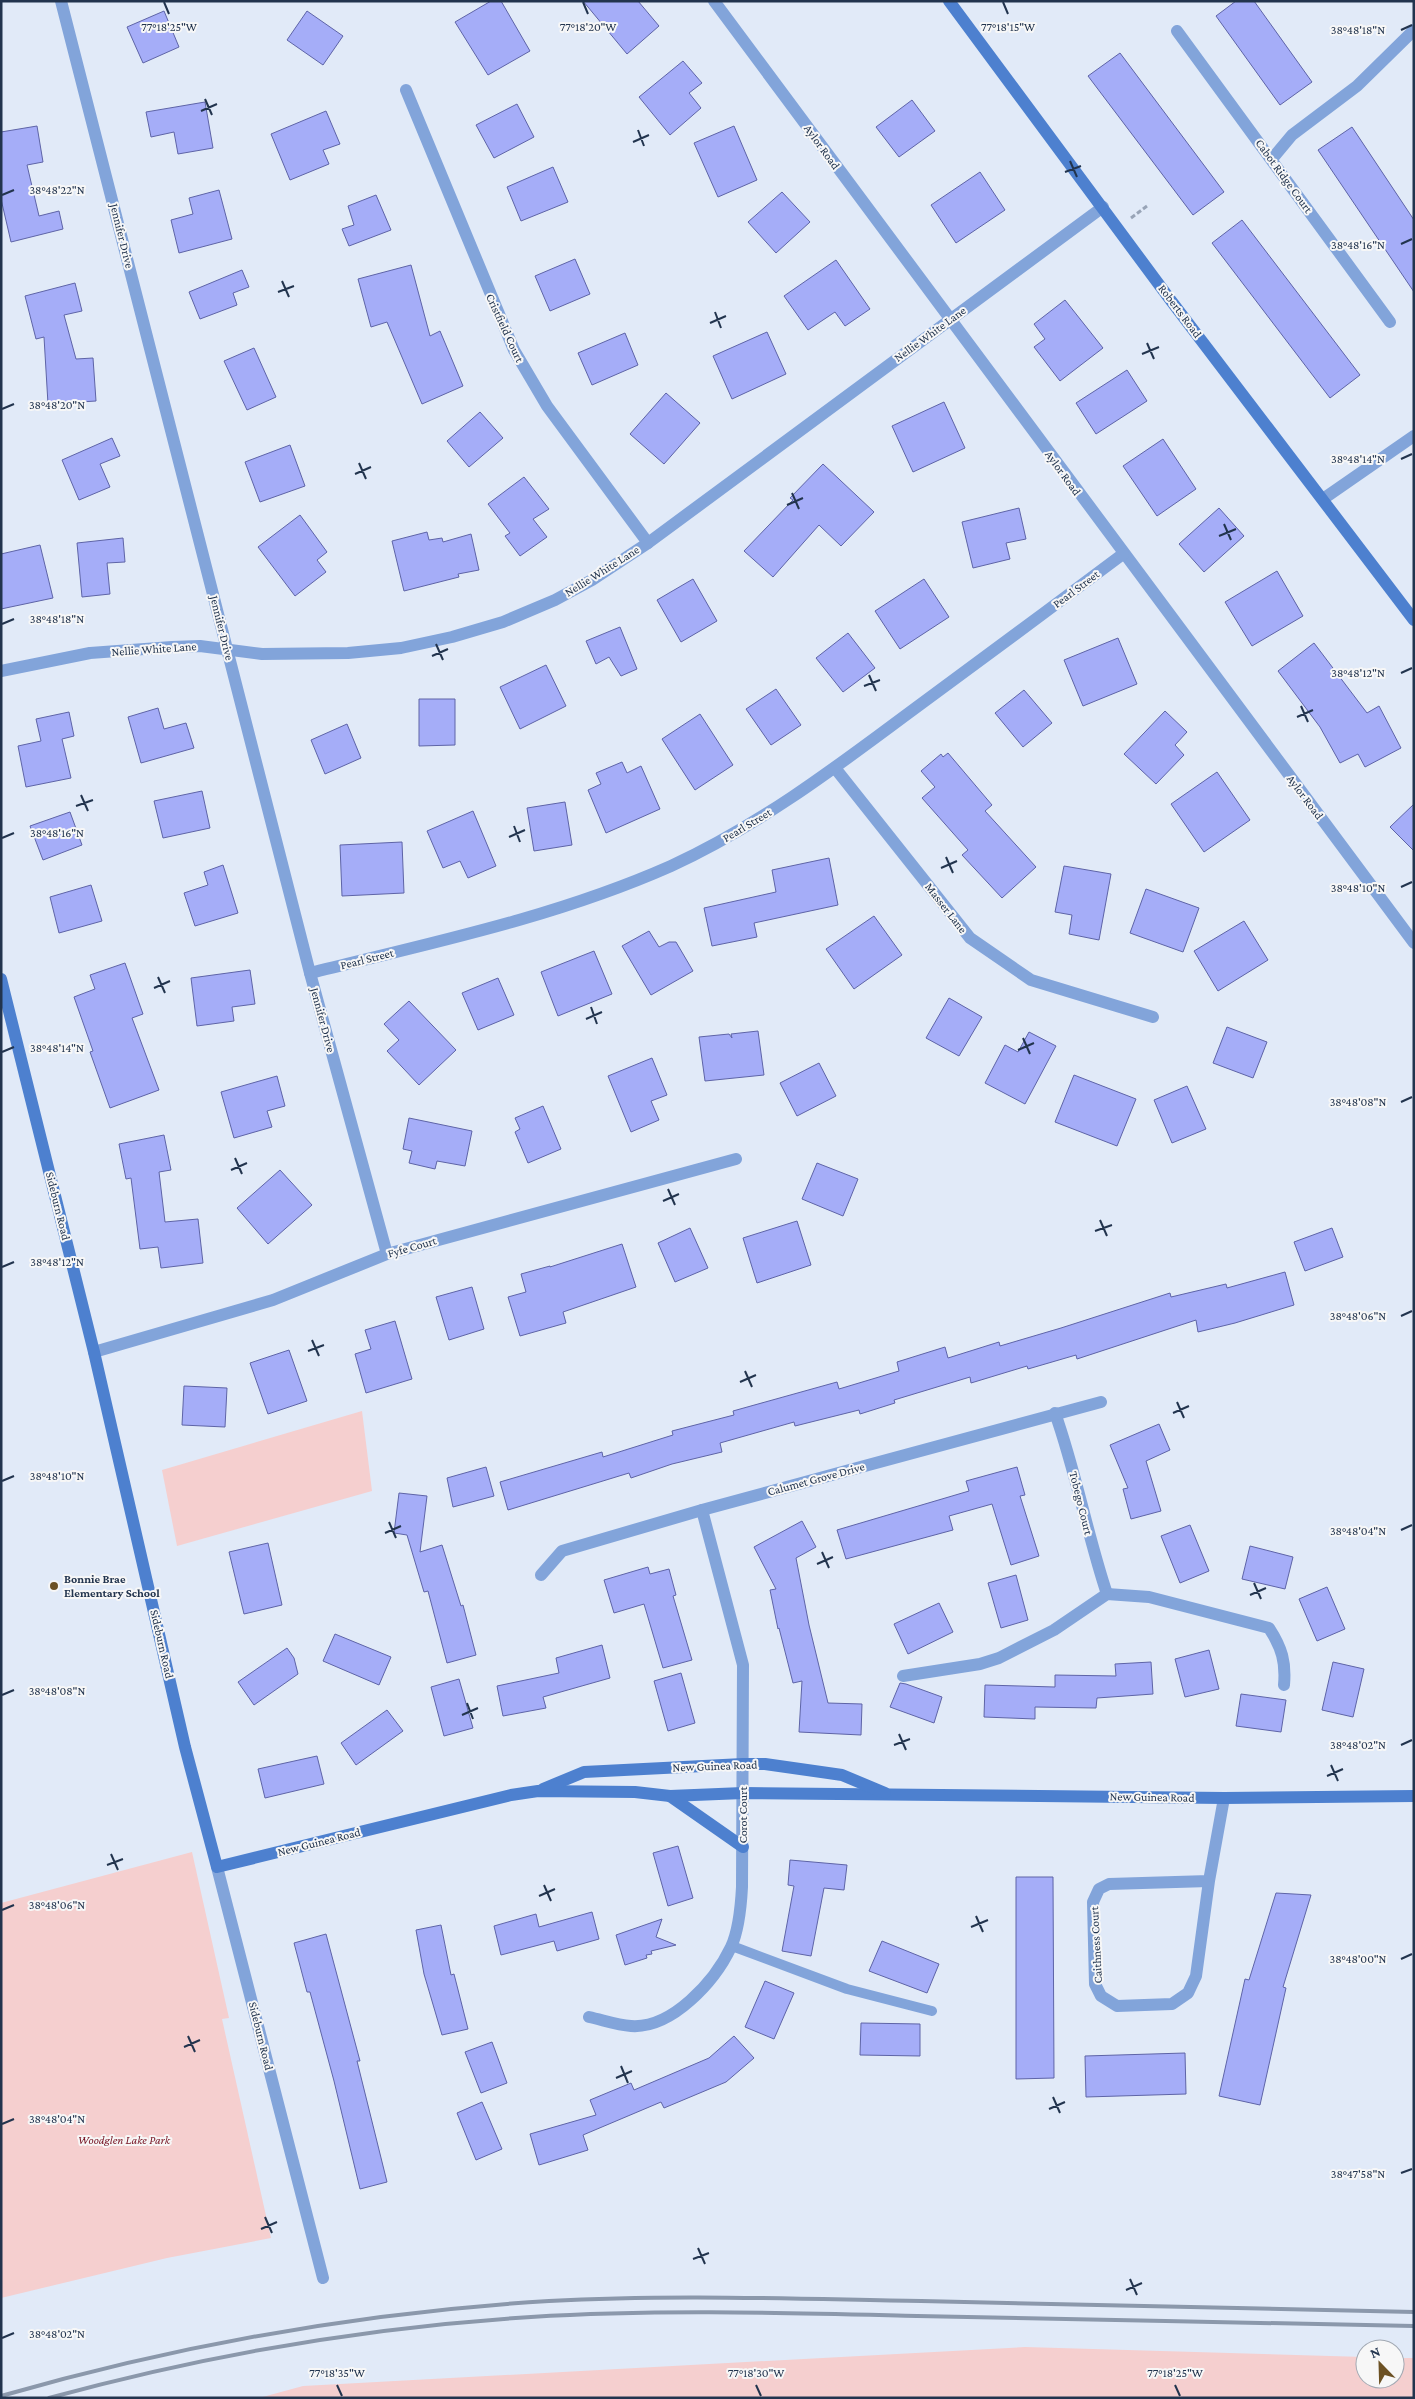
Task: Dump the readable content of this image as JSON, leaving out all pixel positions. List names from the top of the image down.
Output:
{
  "streets": {
    "street": [
      "Aylor Road",
      "Cabot Ridge Court",
      "Jennifer Drive",
      "Roberts Road",
      "Cristfield Court",
      "Nellie White Lane",
      "Pearl Street",
      "Masser Lane",
      "Sideburn Road",
      "Fyfe Court",
      "Calumet Grove Drive",
      "Tobego Court",
      "New Guinea Road",
      "Corot Court",
      "Caithness Court"
    ]
  },
  "crossings": [
    ["Aylor Road", "Nellie White Lane"],
    ["Aylor Road", "Pearl Street"],
    ["Jennifer Drive", "Nellie White Lane"],
    ["Jennifer Drive", "Pearl Street"],
    ["Jennifer Drive", "Fyfe Court"],
    ["Roberts Road", "Nellie White Lane"],
    ["Cristfield Court", "Nellie White Lane"],
    ["Pearl Street", "Masser Lane"],
    ["Sideburn Road", "Fyfe Court"],
    ["Sideburn Road", "New Guinea Road"],
    ["Calumet Grove Drive", "Tobego Court"],
    ["Calumet Grove Drive", "Corot Court"],
    ["New Guinea Road", "Corot Court"],
    ["New Guinea Road", "Caithness Court"]
  ],
  "parks": ["Woodglen Lake Park"],
  "places": ["Bonnie Brae Elementary School"],
  "north": "top left",
  "coordinates": [
    "77°18'25\"W",
    "77°18'20\"W",
    "77°18'15\"W",
    "38°48'18\"N",
    "38°48'22\"N",
    "38°48'16\"N",
    "38°48'20\"N",
    "38°48'14\"N",
    "38°48'12\"N",
    "38°48'10\"N",
    "38°48'08\"N",
    "38°48'06\"N",
    "38°48'04\"N",
    "38°48'02\"N",
    "38°48'00\"N",
    "38°47'58\"N",
    "77°18'35\"W",
    "77°18'30\"W"
  ]
}
